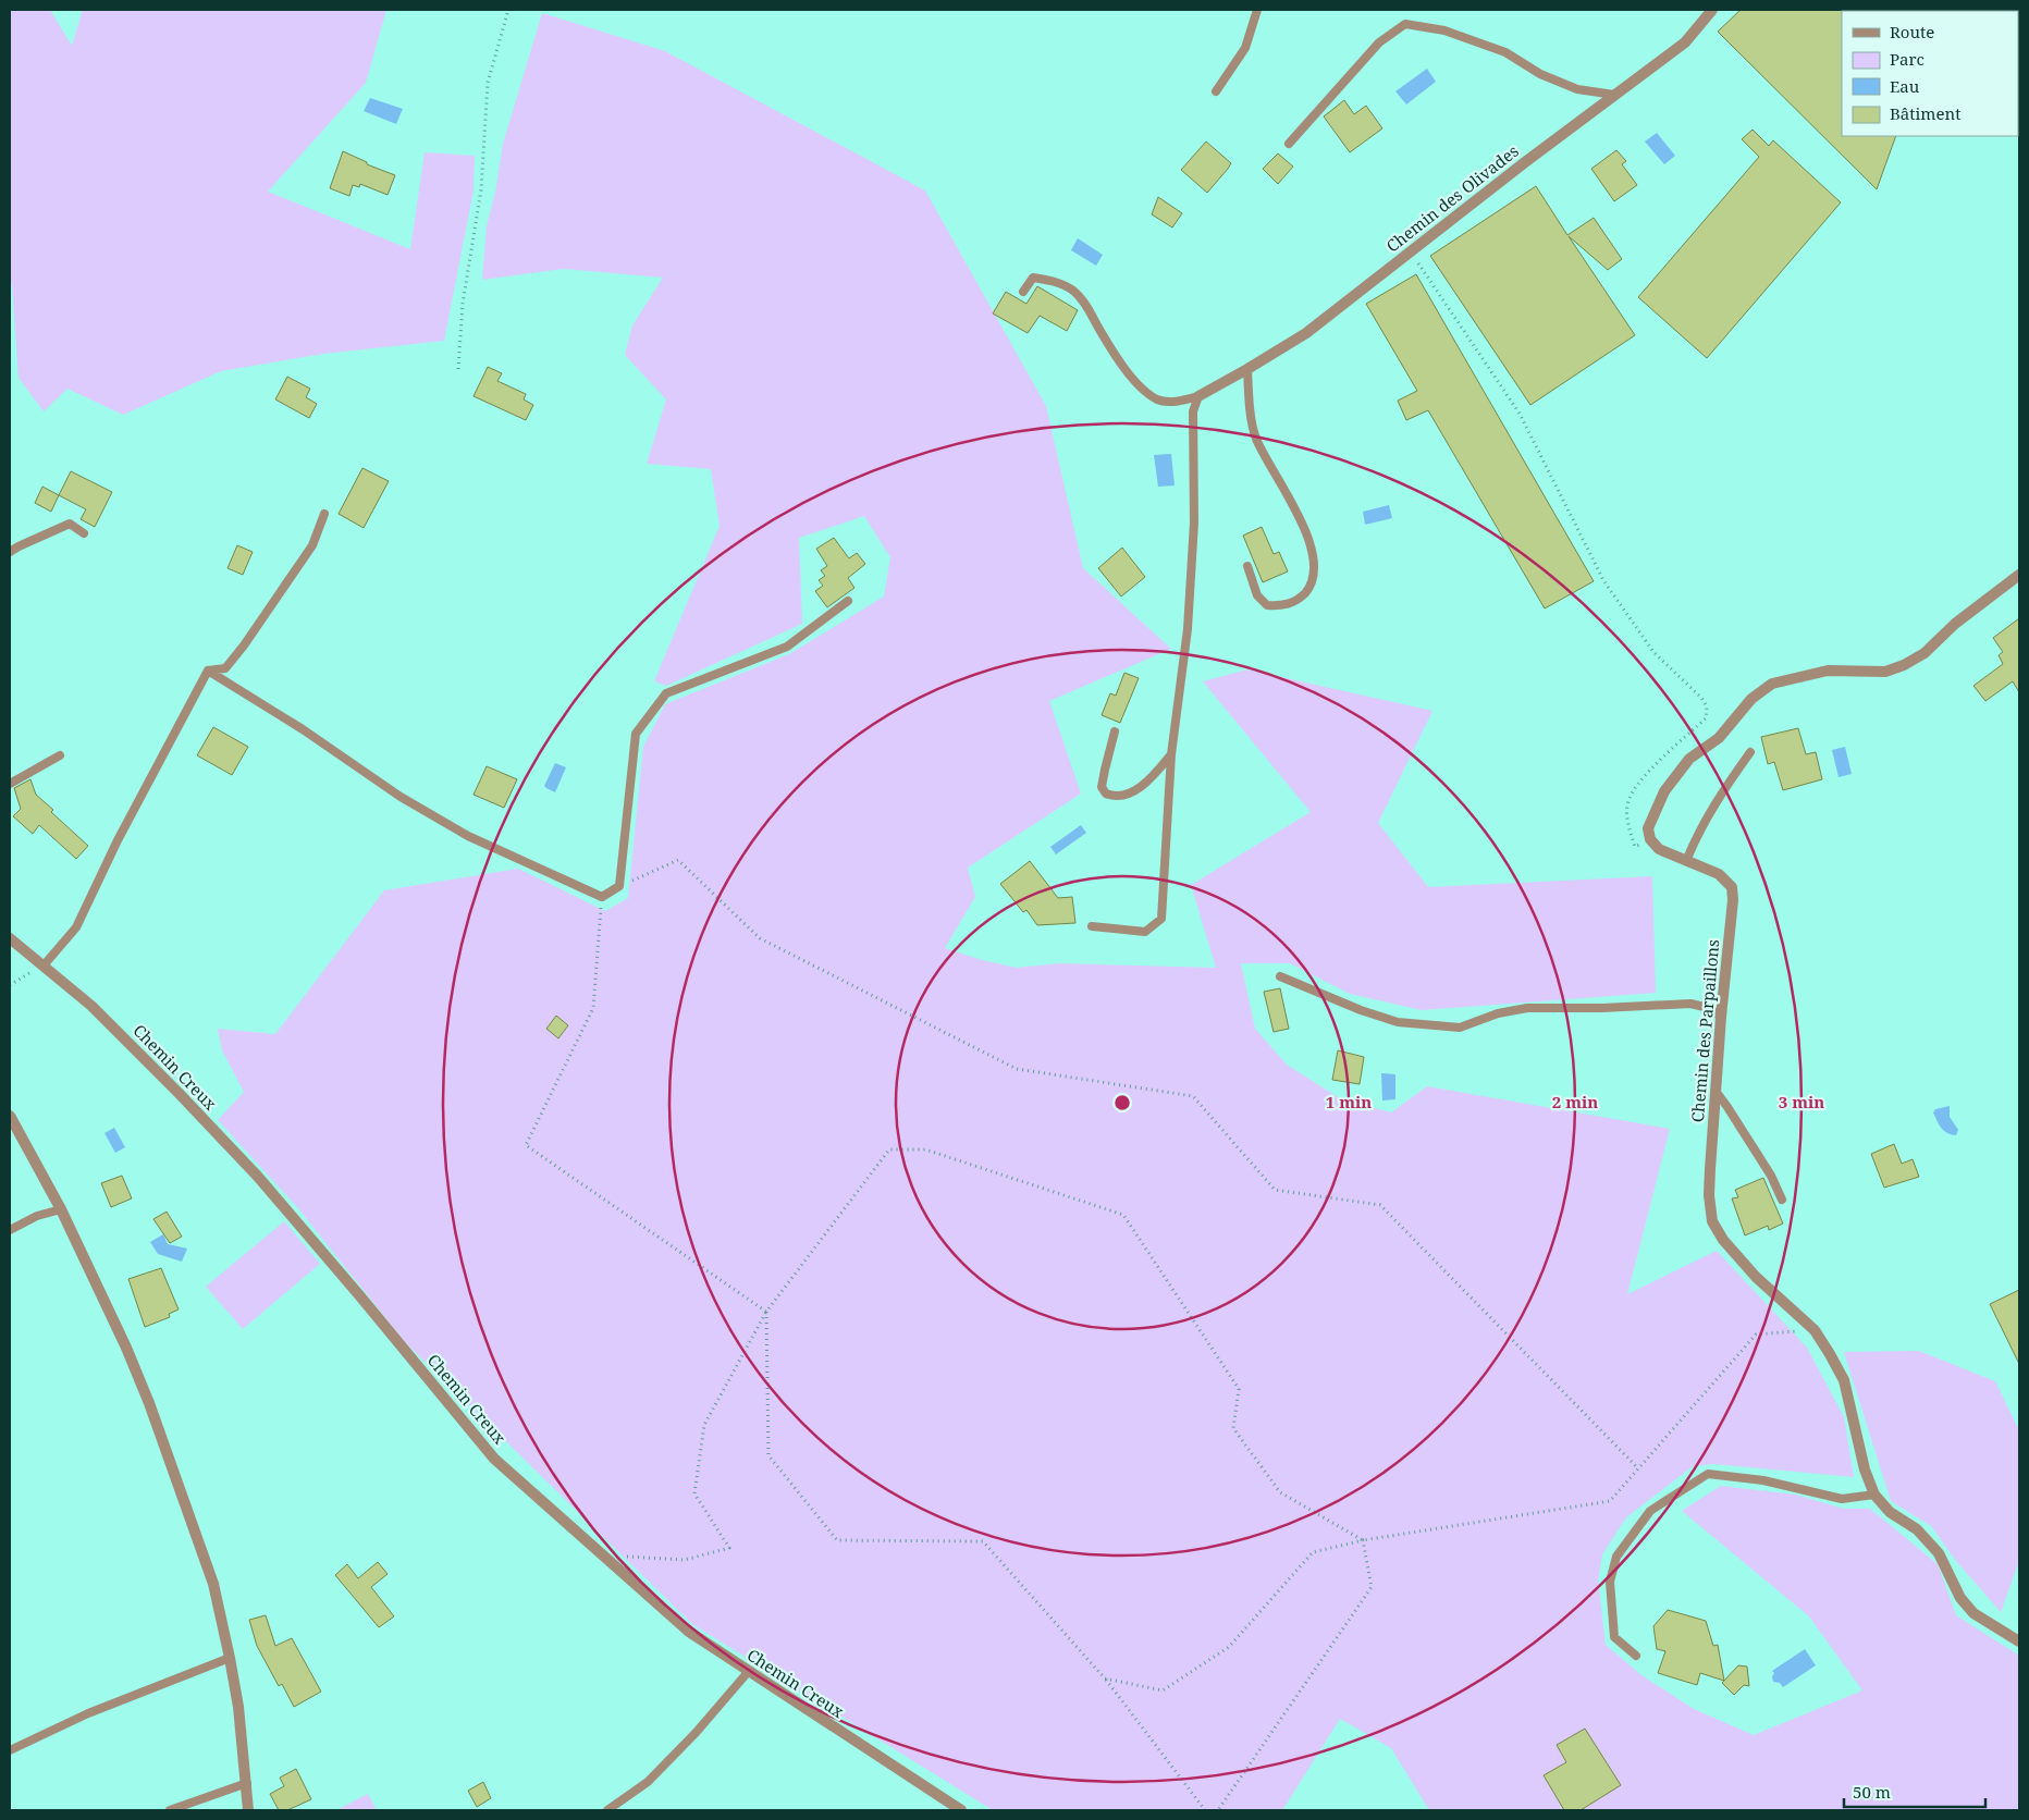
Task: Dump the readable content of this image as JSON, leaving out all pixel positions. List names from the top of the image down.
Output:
{
  "streets": {
    "street": ["Chemin des Olivades", "Chemin des Parpaillons", "Chemin Creux"]
  },
  "legend": [
    "Route",
    "Parc",
    "Eau",
    "Bâtiment"
  ],
  "scale_bar": "50 m",
  "rings": ["1 min", "2 min", "3 min"]
}
